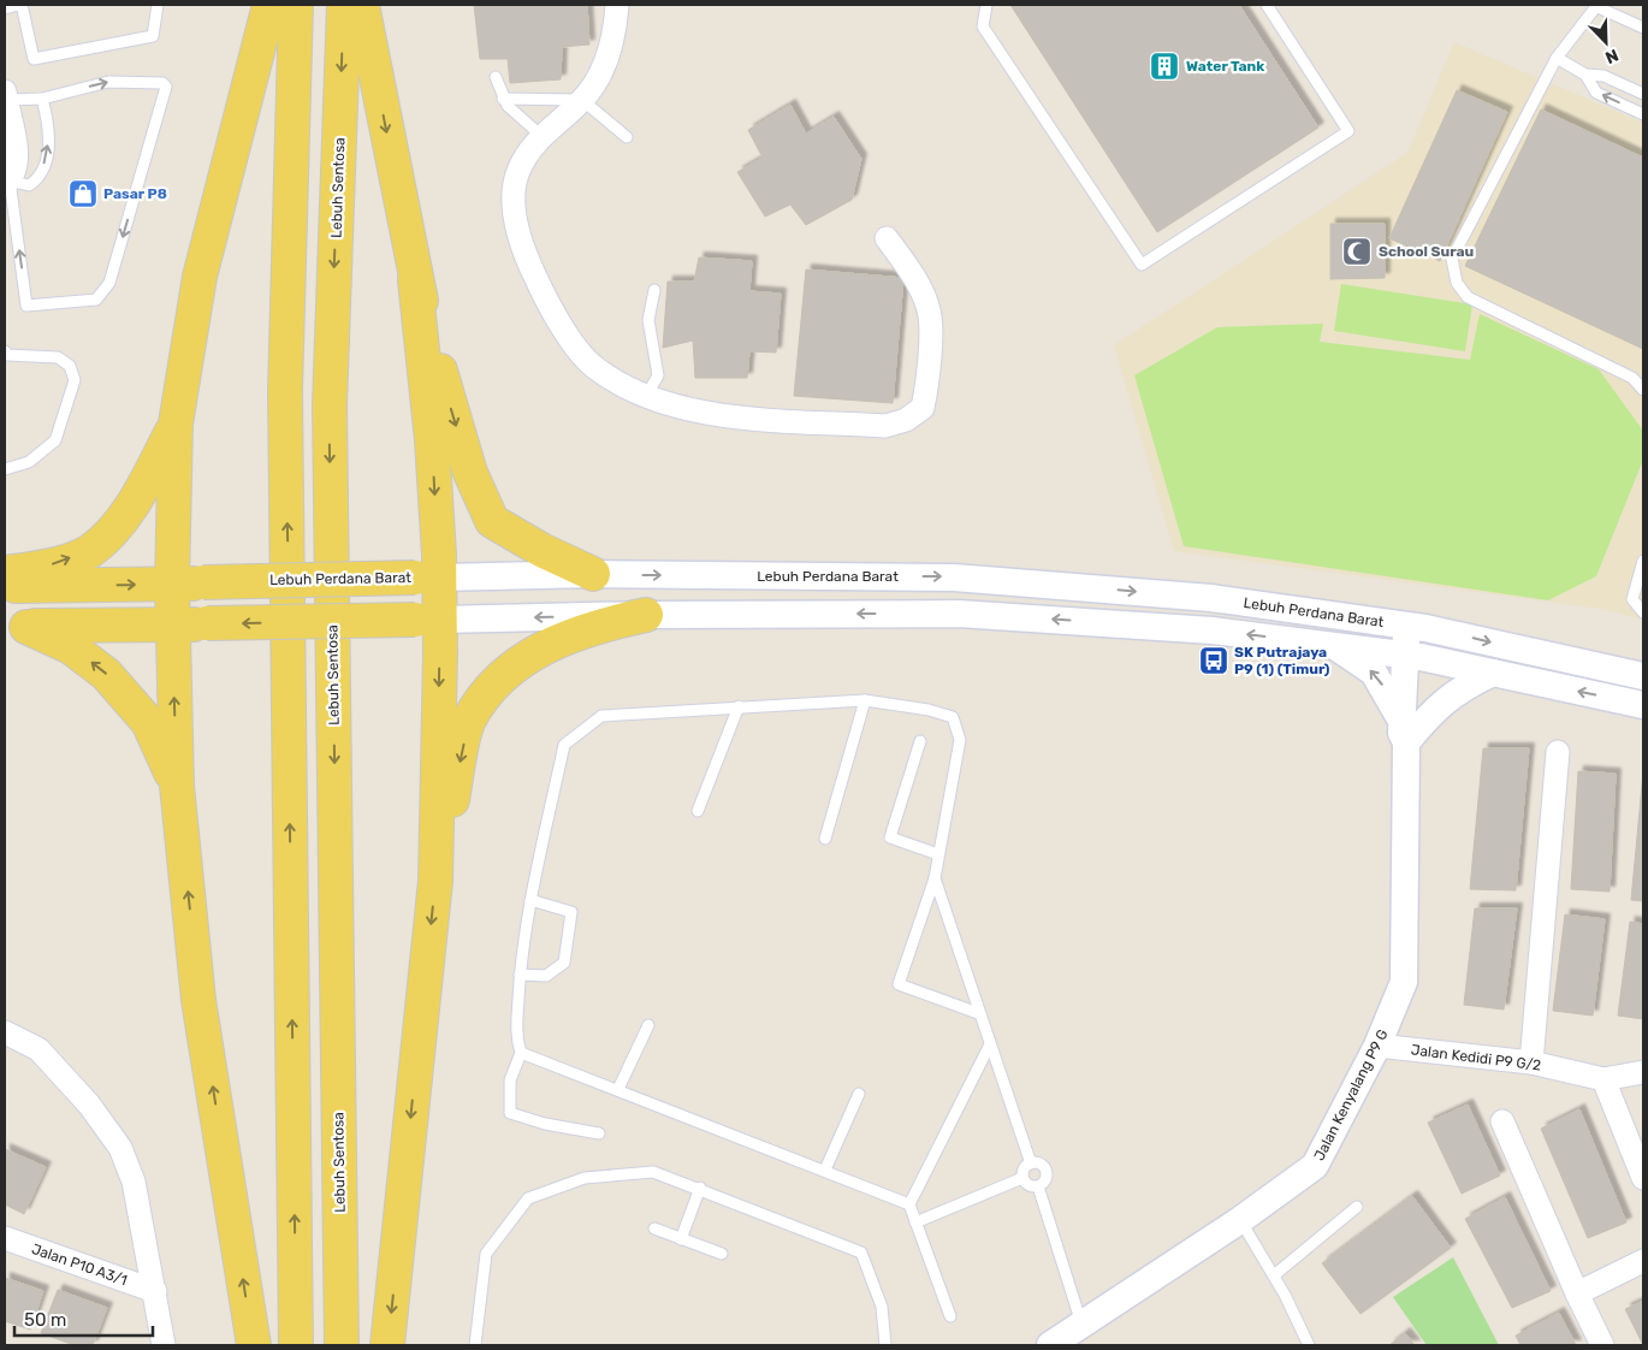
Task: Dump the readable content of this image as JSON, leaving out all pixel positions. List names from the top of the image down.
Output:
{
  "streets": {
    "main road": ["Lebuh Sentosa", "Lebuh Perdana Barat"],
    "street": ["Jalan Kedidi P9 G/2", "Jalan Kenyalang P9 G", "Jalan P10 A3/1"]
  },
  "crossings": [
    ["Lebuh Perdana Barat", "Jalan Kenyalang P9 G"],
    ["Jalan Kedidi P9 G/2", "Jalan Kenyalang P9 G"]
  ],
  "places": {
    "building": ["Water Tank"],
    "shop": ["Pasar P8"],
    "mosque": ["School Surau"],
    "bus stop": ["SK Putrajaya P9 (1) (Timur)"]
  },
  "scale_bar": "50 m",
  "north": "bottom right"
}
